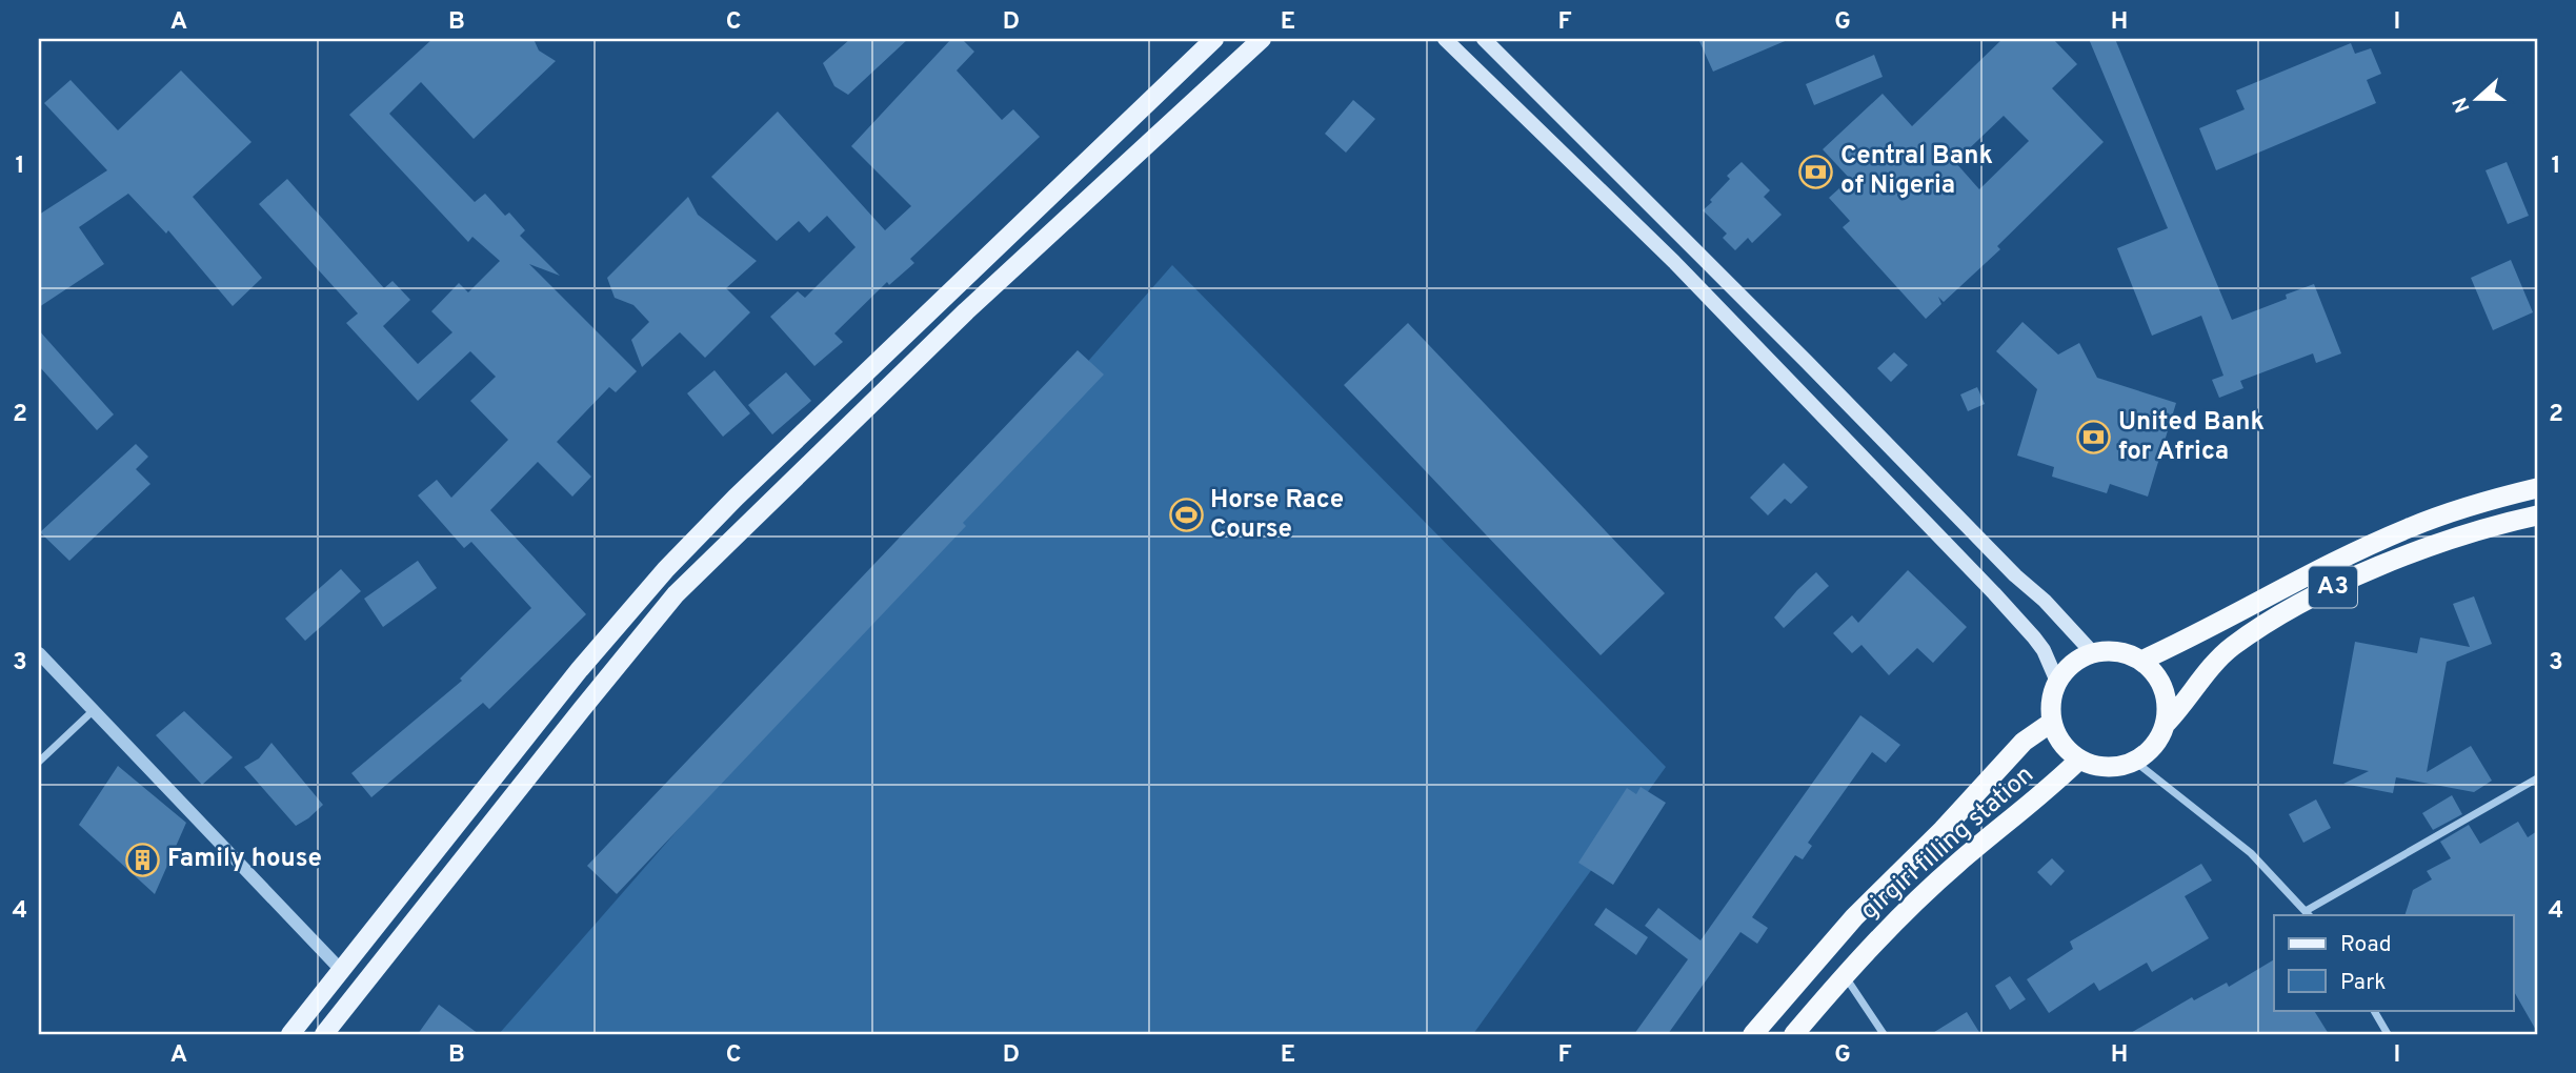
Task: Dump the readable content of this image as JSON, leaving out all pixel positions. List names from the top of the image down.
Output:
{
  "streets": {
    "highway": ["A3", "girgiri filling station"]
  },
  "crossings": [
    ["A3", "girgiri filling station"]
  ],
  "places": {
    "bank": ["Central Bank of Nigeria", "United Bank for Africa"],
    "sports": ["Horse Race Course"],
    "building": ["Family house"]
  },
  "legend": ["Road", "Park"],
  "north": "left",
  "grid": {
    "columns": [
      "A",
      "B",
      "C",
      "D",
      "E",
      "F",
      "G",
      "H",
      "I"
    ],
    "rows": [
      "1",
      "2",
      "3",
      "4"
    ]
  }
}
